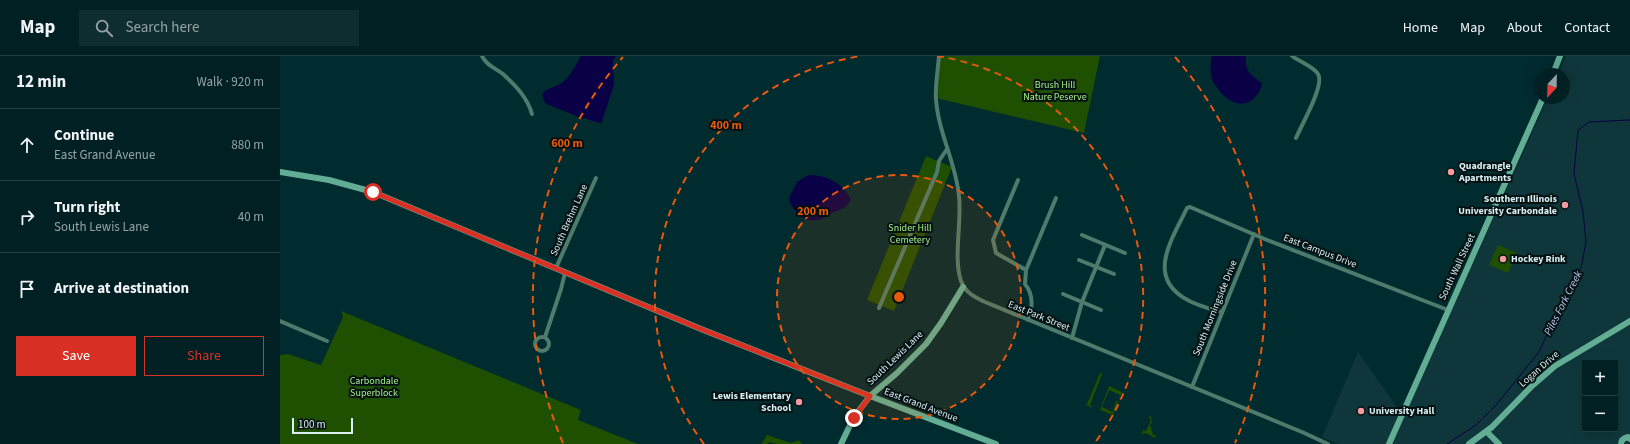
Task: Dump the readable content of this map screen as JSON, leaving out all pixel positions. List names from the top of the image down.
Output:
{
  "streets": {
    "street": [
      "South Brehm Lane",
      "East Campus Drive",
      "South Wall Street",
      "South Morningside Drive",
      "East Park Street",
      "South Lewis Lane",
      "Logan Drive",
      "East Grand Avenue"
    ]
  },
  "crossings": [
    ["South Brehm Lane", "East Grand Avenue"],
    ["East Campus Drive", "South Wall Street"],
    ["East Campus Drive", "South Morningside Drive"],
    ["South Morningside Drive", "East Park Street"],
    ["East Park Street", "South Lewis Lane"],
    ["South Lewis Lane", "East Grand Avenue"]
  ],
  "water": ["Piles Fork Creek"],
  "parks": ["Brush Hill Nature Peserve", "Snider Hill Cemetery", "Carbondale Superblock"],
  "places": [
    "Quadrangle Apartments",
    "Southern Illinois University Carbondale",
    "Hockey Rink",
    "Lewis Elementary School",
    "University Hall"
  ],
  "scale_bar": "100 m",
  "north": "bottom",
  "page": {
    "header": "Map",
    "search": "Search here",
    "nav": [
      "Home",
      "Map",
      "About",
      "Contact"
    ],
    "heading": ["12 min", "Walk · 920 m"],
    "list": [
      ["Continue", "East Grand Avenue", "880 m"],
      ["Turn right", "South Lewis Lane", "40 m"],
      "Arrive at destination"
    ],
    "buttons": ["Save", "Share"],
    "map_buttons": ["+", "−"],
    "scale": "100 m"
  },
  "rings": ["400 m", "600 m", "200 m"]
}
